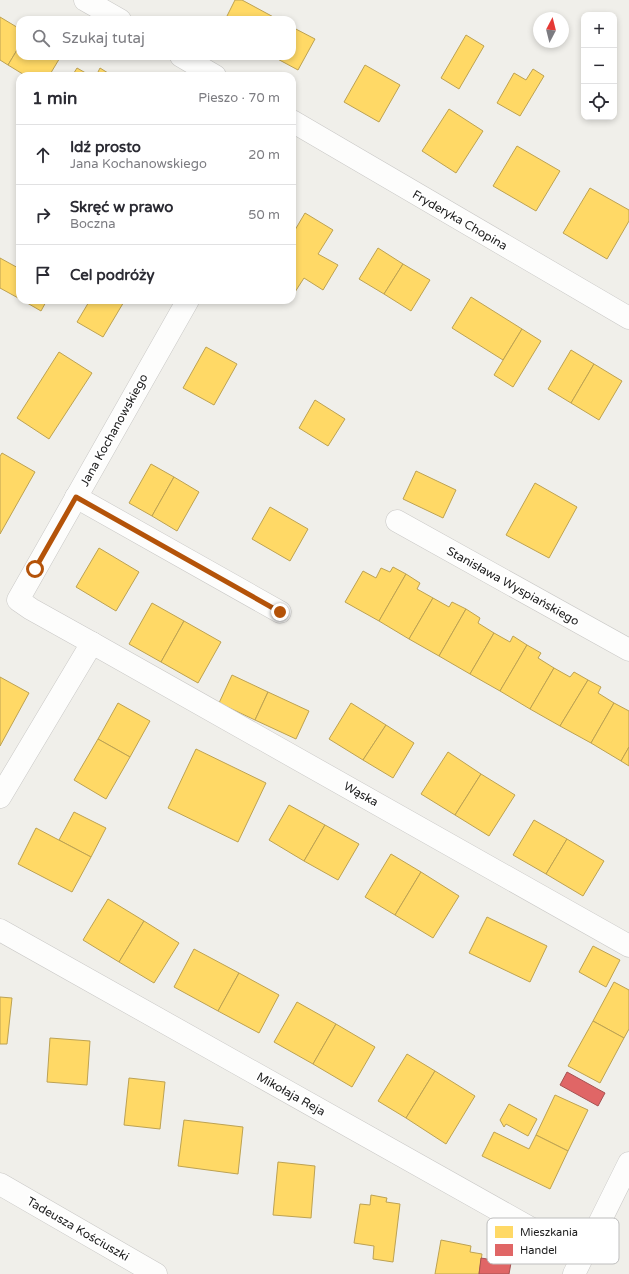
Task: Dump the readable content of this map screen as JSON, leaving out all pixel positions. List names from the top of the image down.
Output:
{
  "streets": {
    "street": [
      "Fryderyka Chopina",
      "Jana Kochanowskiego",
      "Stanisława Wyspiańskiego",
      "Wąska",
      "Mikołaja Reja",
      "Tadeusza Kościuszki"
    ]
  },
  "crossings": [
    ["Jana Kochanowskiego", "Wąska"]
  ],
  "legend": ["Mieszkania", "Handel"],
  "north": "top",
  "page": {
    "map_buttons": ["+", "−"],
    "search": "Szukaj tutaj",
    "heading": ["1 min", "Pieszo · 70 m"],
    "list": [
      ["Idź prosto", "Jana Kochanowskiego", "20 m"],
      ["Skręć w prawo", "Boczna", "50 m"],
      "Cel podróży"
    ]
  }
}
